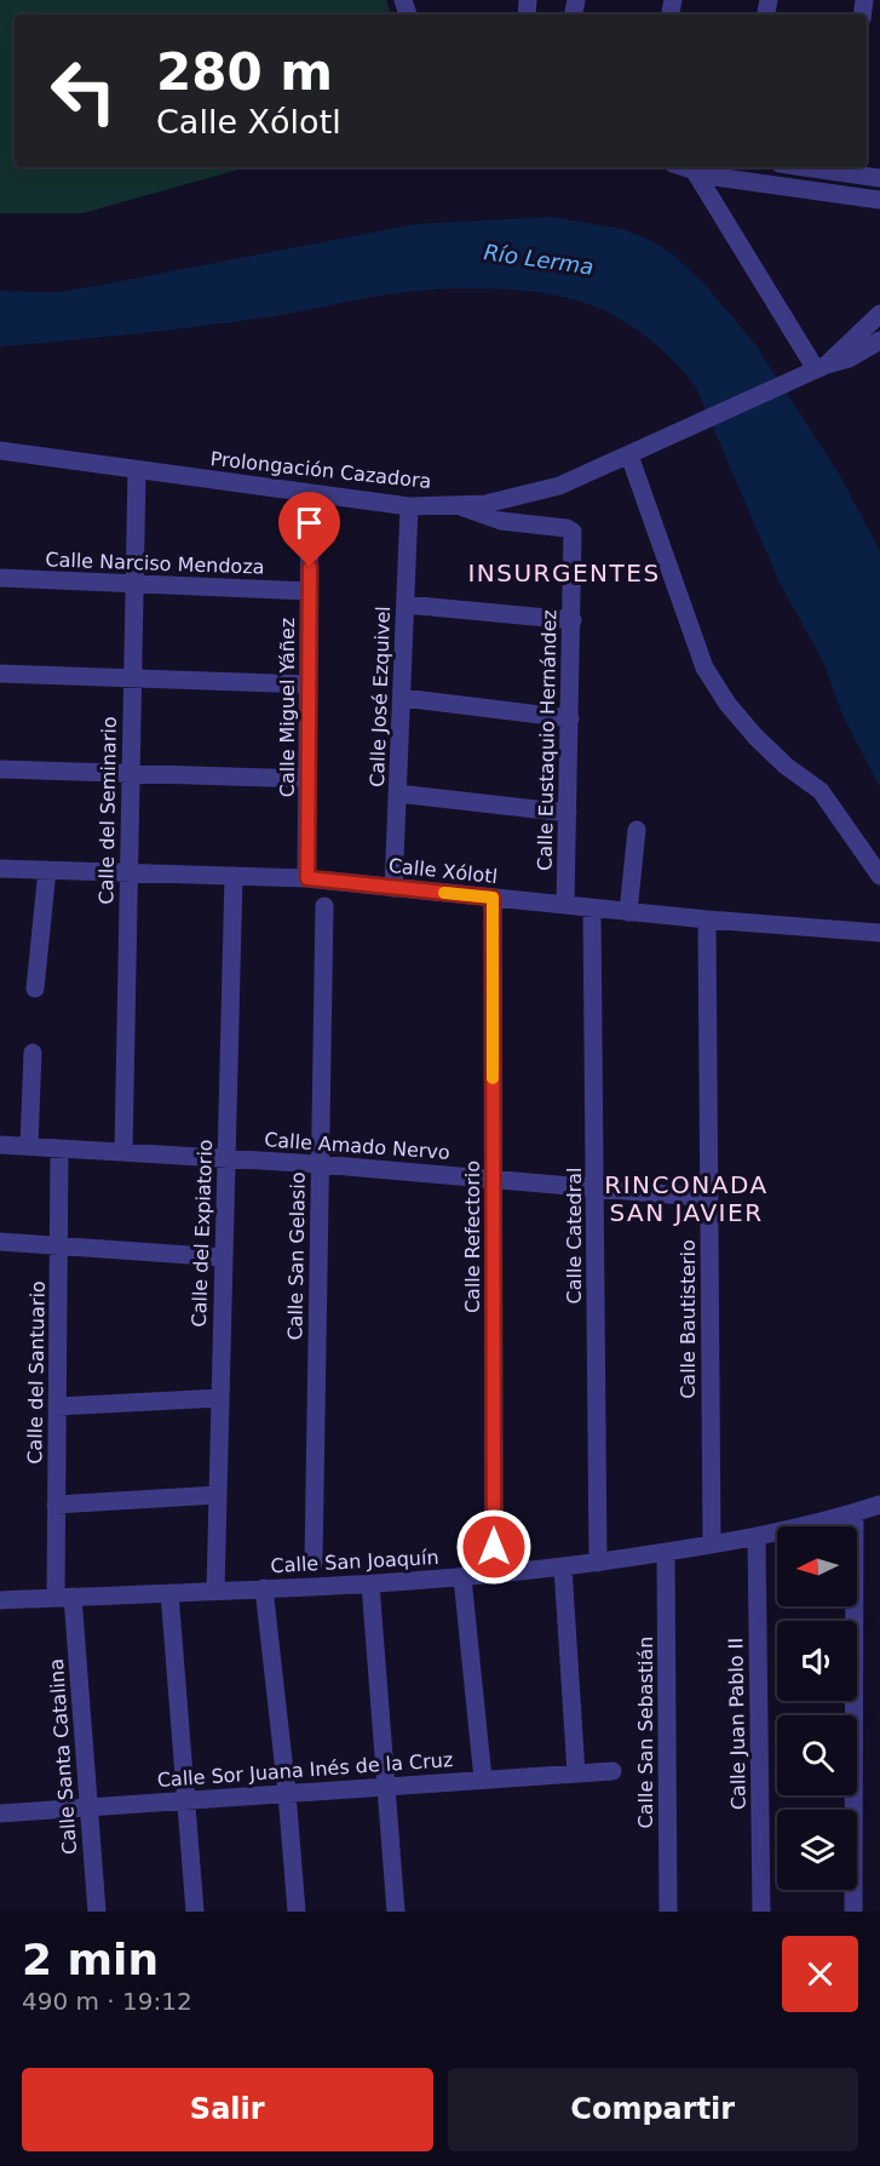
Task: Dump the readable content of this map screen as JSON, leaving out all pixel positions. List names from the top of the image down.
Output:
{
  "streets": {
    "street": [
      "Prolongación Cazadora",
      "Calle Narciso Mendoza",
      "Calle José Ezquivel",
      "Calle Miguel Yáñez",
      "Calle Eustaquio Hernández",
      "Calle del Seminario",
      "Calle Xólotl",
      "Calle Amado Nervo",
      "Calle del Expiatorio",
      "Calle Catedral",
      "Calle Refectorio",
      "Calle San Gelasio",
      "Calle Bautisterio",
      "Calle del Santuario",
      "Calle San Joaquín",
      "Calle Juan Pablo II",
      "Calle San Sebastián",
      "Calle Santa Catalina",
      "Calle Sor Juana Inés de la Cruz"
    ]
  },
  "crossings": [
    ["Prolongación Cazadora", "Calle José Ezquivel"],
    ["Prolongación Cazadora", "Calle Miguel Yáñez"],
    ["Prolongación Cazadora", "Calle Eustaquio Hernández"],
    ["Prolongación Cazadora", "Calle del Seminario"],
    ["Calle Narciso Mendoza", "Calle Miguel Yáñez"],
    ["Calle Narciso Mendoza", "Calle del Seminario"],
    ["Calle José Ezquivel", "Calle Xólotl"],
    ["Calle Miguel Yáñez", "Calle Xólotl"],
    ["Calle Eustaquio Hernández", "Calle Xólotl"],
    ["Calle del Seminario", "Calle Xólotl"],
    ["Calle del Seminario", "Calle Amado Nervo"],
    ["Calle Xólotl", "Calle del Expiatorio"],
    ["Calle Xólotl", "Calle Catedral"],
    ["Calle Xólotl", "Calle Refectorio"],
    ["Calle Xólotl", "Calle Bautisterio"],
    ["Calle Amado Nervo", "Calle del Expiatorio"],
    ["Calle Amado Nervo", "Calle Catedral"],
    ["Calle Amado Nervo", "Calle Refectorio"],
    ["Calle Amado Nervo", "Calle San Gelasio"],
    ["Calle Amado Nervo", "Calle Bautisterio"],
    ["Calle Amado Nervo", "Calle del Santuario"],
    ["Calle del Expiatorio", "Calle San Joaquín"],
    ["Calle Catedral", "Calle San Joaquín"],
    ["Calle Refectorio", "Calle San Joaquín"],
    ["Calle Bautisterio", "Calle San Joaquín"],
    ["Calle del Santuario", "Calle San Joaquín"],
    ["Calle del Santuario", "Calle Santa Catalina"],
    ["Calle San Joaquín", "Calle Juan Pablo II"],
    ["Calle San Joaquín", "Calle San Sebastián"],
    ["Calle San Joaquín", "Calle Santa Catalina"],
    ["Calle Santa Catalina", "Calle Sor Juana Inés de la Cruz"]
  ],
  "districts": ["INSURGENTES", "RINCONADA SAN JAVIER"],
  "water": ["Río Lerma"],
  "north": "left",
  "page": {
    "turn": ["280 m", "Calle Xólotl"],
    "heading": ["2 min", "490 m · 19:12"],
    "buttons": ["Salir", "Compartir"]
  }
}
